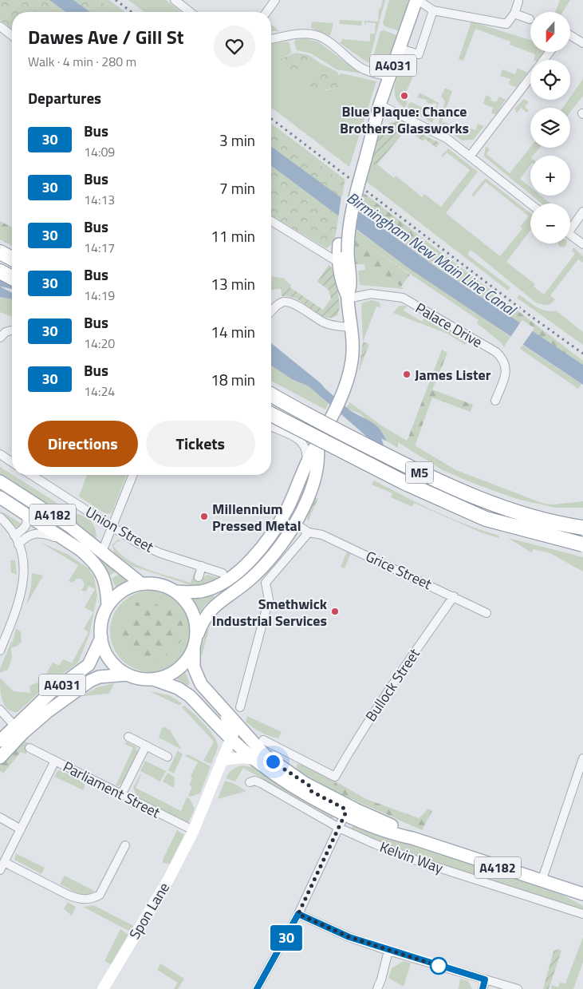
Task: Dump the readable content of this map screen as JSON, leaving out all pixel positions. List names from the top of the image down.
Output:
{
  "streets": {
    "highway": ["M5"],
    "main road": ["A4031", "A4182", "Kelvin Way"],
    "street": [
      "Palace Drive",
      "Union Street",
      "Grice Street",
      "Bullock Street",
      "Parliament Street",
      "Spon Lane"
    ]
  },
  "crossings": [
    ["A4031", "Palace Drive"],
    ["A4031", "A4182"],
    ["A4031", "Grice Street"],
    ["A4031", "Kelvin Way"],
    ["A4182", "Kelvin Way"],
    ["Grice Street", "Bullock Street"],
    ["Parliament Street", "Spon Lane"],
    ["Kelvin Way", "Spon Lane"]
  ],
  "water": ["Birmingham New Main Line Canal"],
  "places": [
    "Blue Plaque: Chance Brothers Glassworks",
    "James Lister",
    "Millennium Pressed Metal",
    "Smethwick Industrial Services"
  ],
  "lines": ["bus line 30"],
  "north": "bottom",
  "page": {
    "on_map": "30",
    "map_buttons": ["+", "−"],
    "heading": [
      ["Dawes Ave / Gill St", "Walk · 4 min · 280 m"],
      "Departures"
    ],
    "list": [
      {
        "mark": "30",
        "name": "Bus",
        "note": "14:09",
        "value": "3 min"
      },
      {
        "mark": "30",
        "name": "Bus",
        "note": "14:13",
        "value": "7 min"
      },
      {
        "mark": "30",
        "name": "Bus",
        "note": "14:17",
        "value": "11 min"
      },
      {
        "mark": "30",
        "name": "Bus",
        "note": "14:19",
        "value": "13 min"
      },
      {
        "mark": "30",
        "name": "Bus",
        "note": "14:20",
        "value": "14 min"
      },
      {
        "mark": "30",
        "name": "Bus",
        "note": "14:24",
        "value": "18 min"
      }
    ],
    "buttons": ["Directions", "Tickets"]
  }
}
